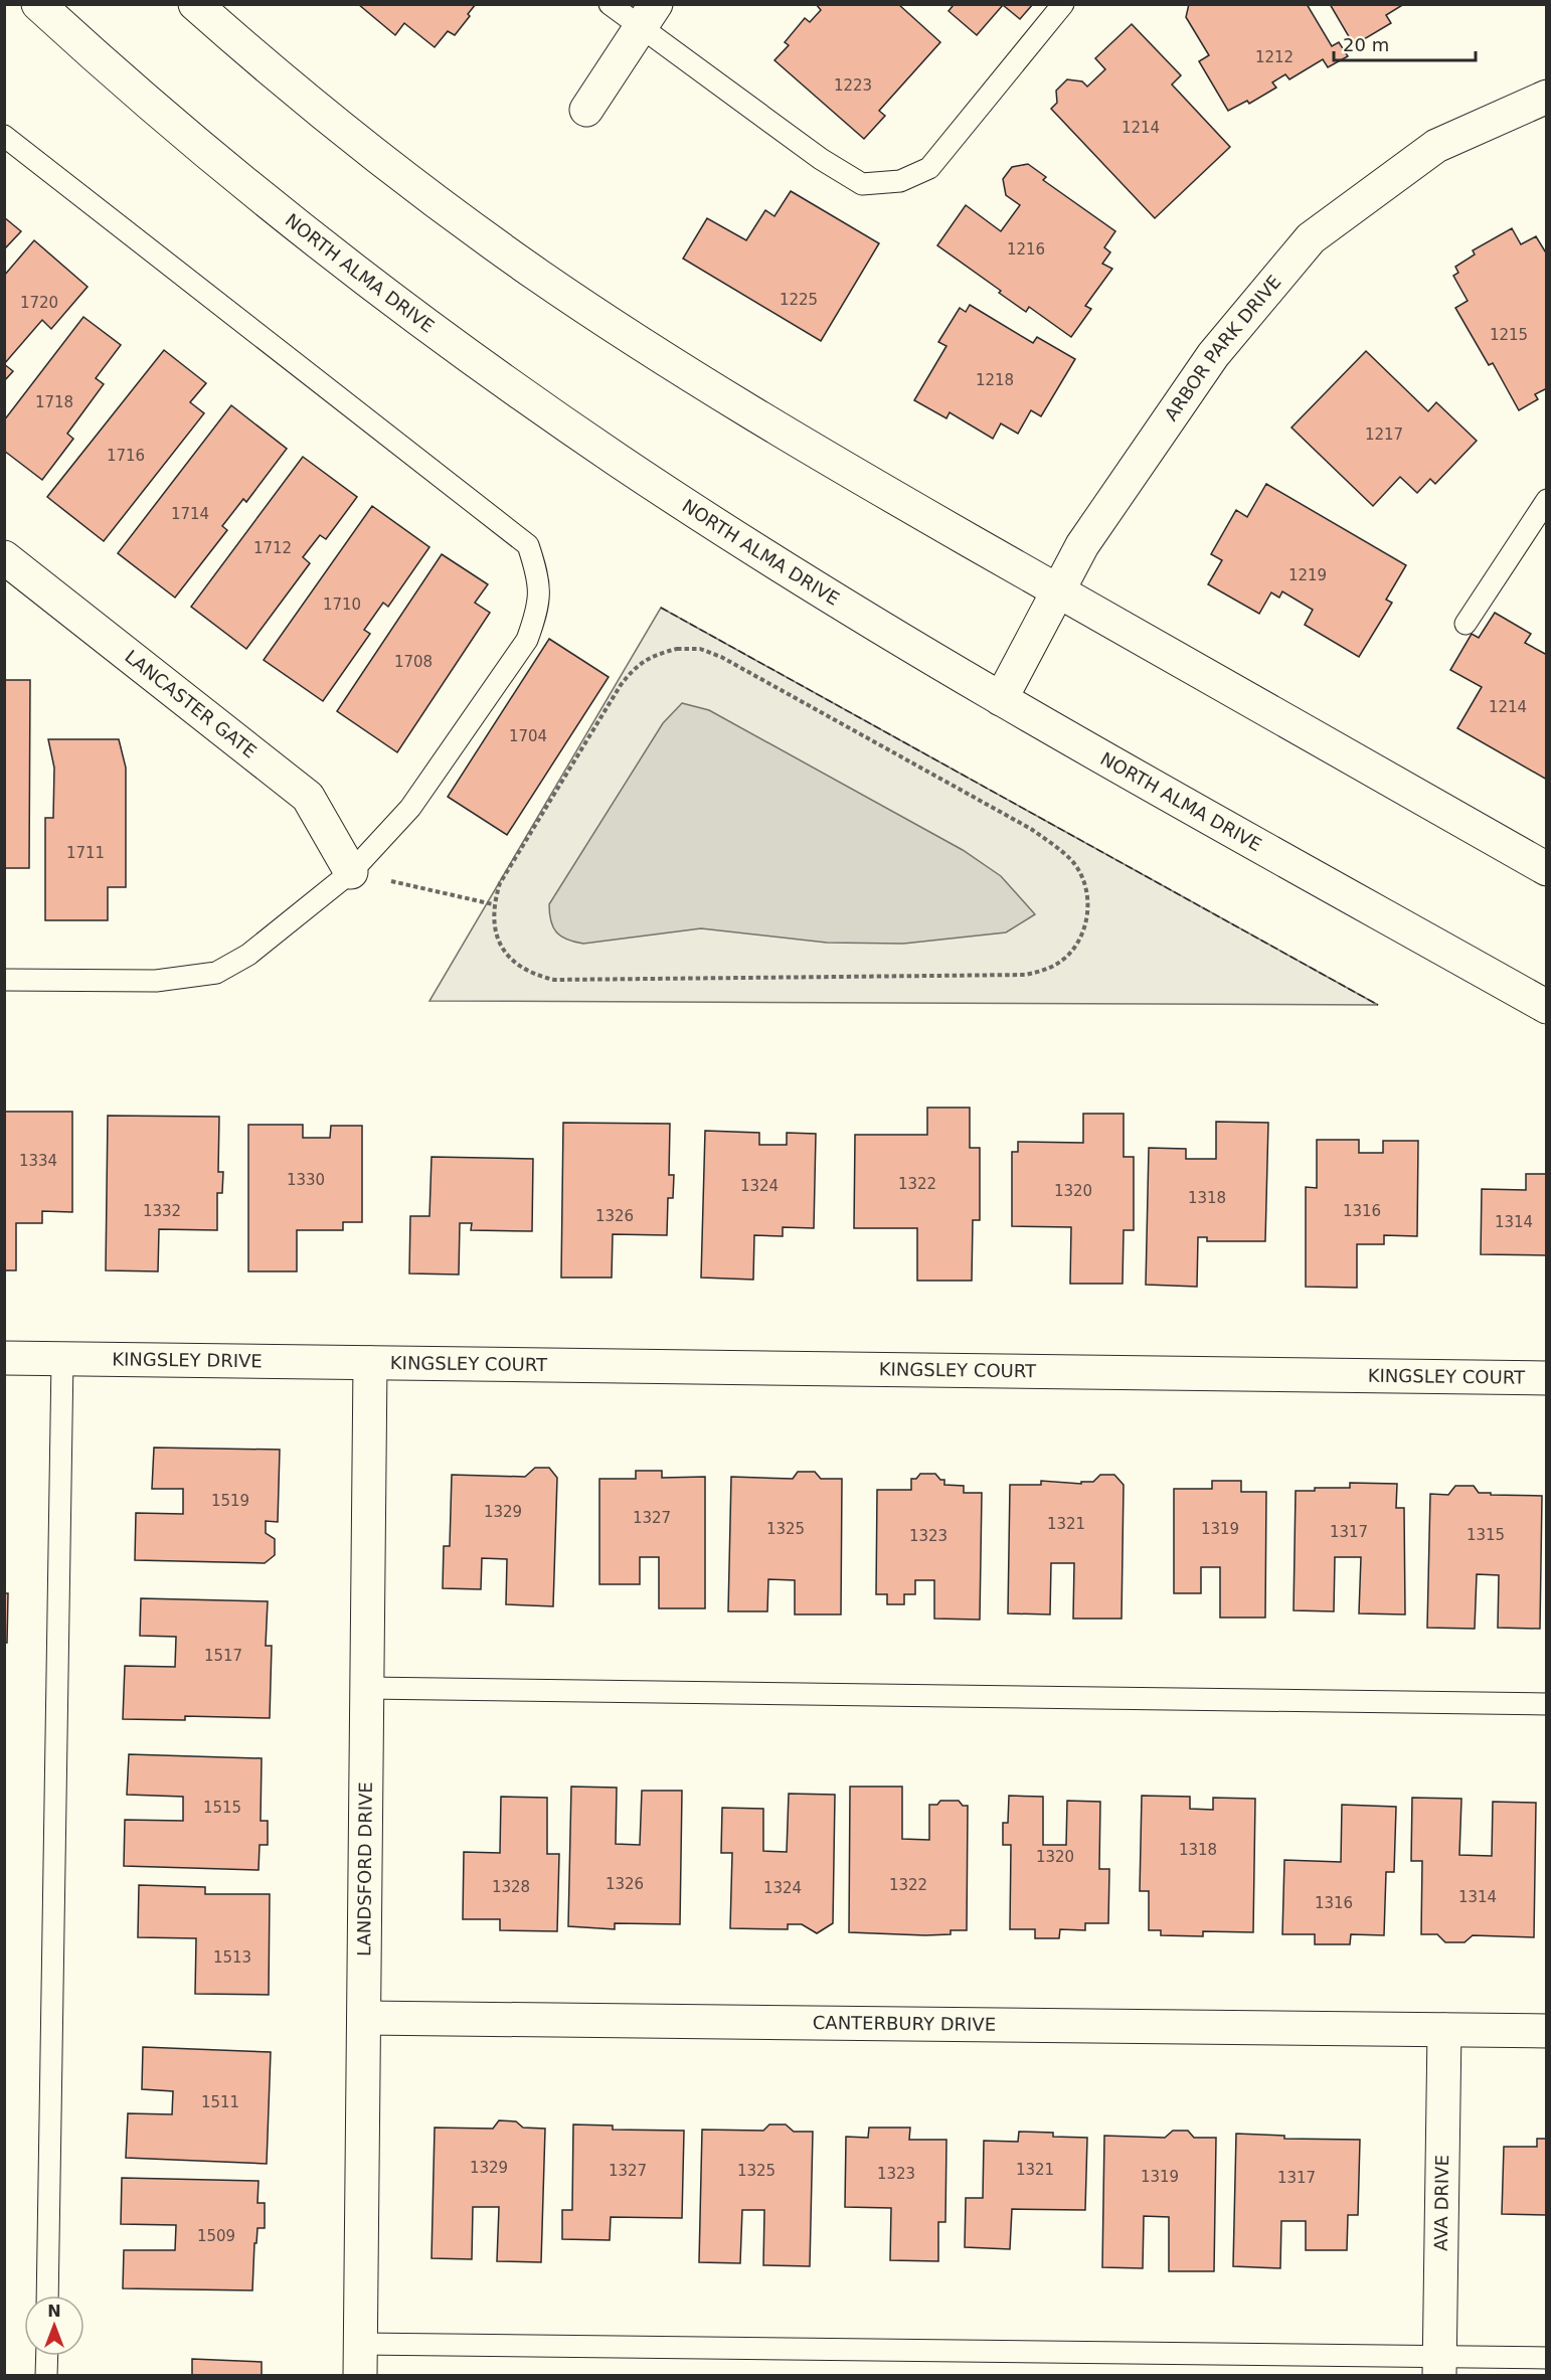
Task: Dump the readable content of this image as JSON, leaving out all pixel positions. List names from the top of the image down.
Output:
{
  "streets": {
    "street": [
      "NORTH ALMA DRIVE",
      "ARBOR PARK DRIVE",
      "LANCASTER GATE",
      "KINGSLEY DRIVE",
      "KINGSLEY COURT",
      "LANDSFORD DRIVE",
      "CANTERBURY DRIVE",
      "AVA DRIVE"
    ]
  },
  "crossings": [
    ["NORTH ALMA DRIVE", "ARBOR PARK DRIVE"],
    ["KINGSLEY DRIVE", "KINGSLEY COURT"],
    ["KINGSLEY DRIVE", "LANDSFORD DRIVE"],
    ["KINGSLEY COURT", "LANDSFORD DRIVE"],
    ["LANDSFORD DRIVE", "CANTERBURY DRIVE"],
    ["CANTERBURY DRIVE", "AVA DRIVE"]
  ],
  "house_numbers": [
    "1212",
    "1223",
    "1214",
    "1216",
    "1225",
    "1720",
    "1215",
    "1218",
    "1718",
    "1217",
    "1716",
    "1714",
    "1712",
    "1219",
    "1710",
    "1708",
    "1214",
    "1704",
    "1711",
    "1334",
    "1330",
    "1322",
    "1324",
    "1320",
    "1318",
    "1332",
    "1316",
    "1326",
    "1314",
    "1519",
    "1329",
    "1327",
    "1321",
    "1325",
    "1319",
    "1317",
    "1315",
    "1323",
    "1517",
    "1515",
    "1318",
    "1320",
    "1326",
    "1322",
    "1328",
    "1324",
    "1314",
    "1316",
    "1513",
    "1511",
    "1329",
    "1321",
    "1327",
    "1325",
    "1323",
    "1319",
    "1317",
    "1509"
  ],
  "scale_bar": "20 m",
  "north": "top"
}
